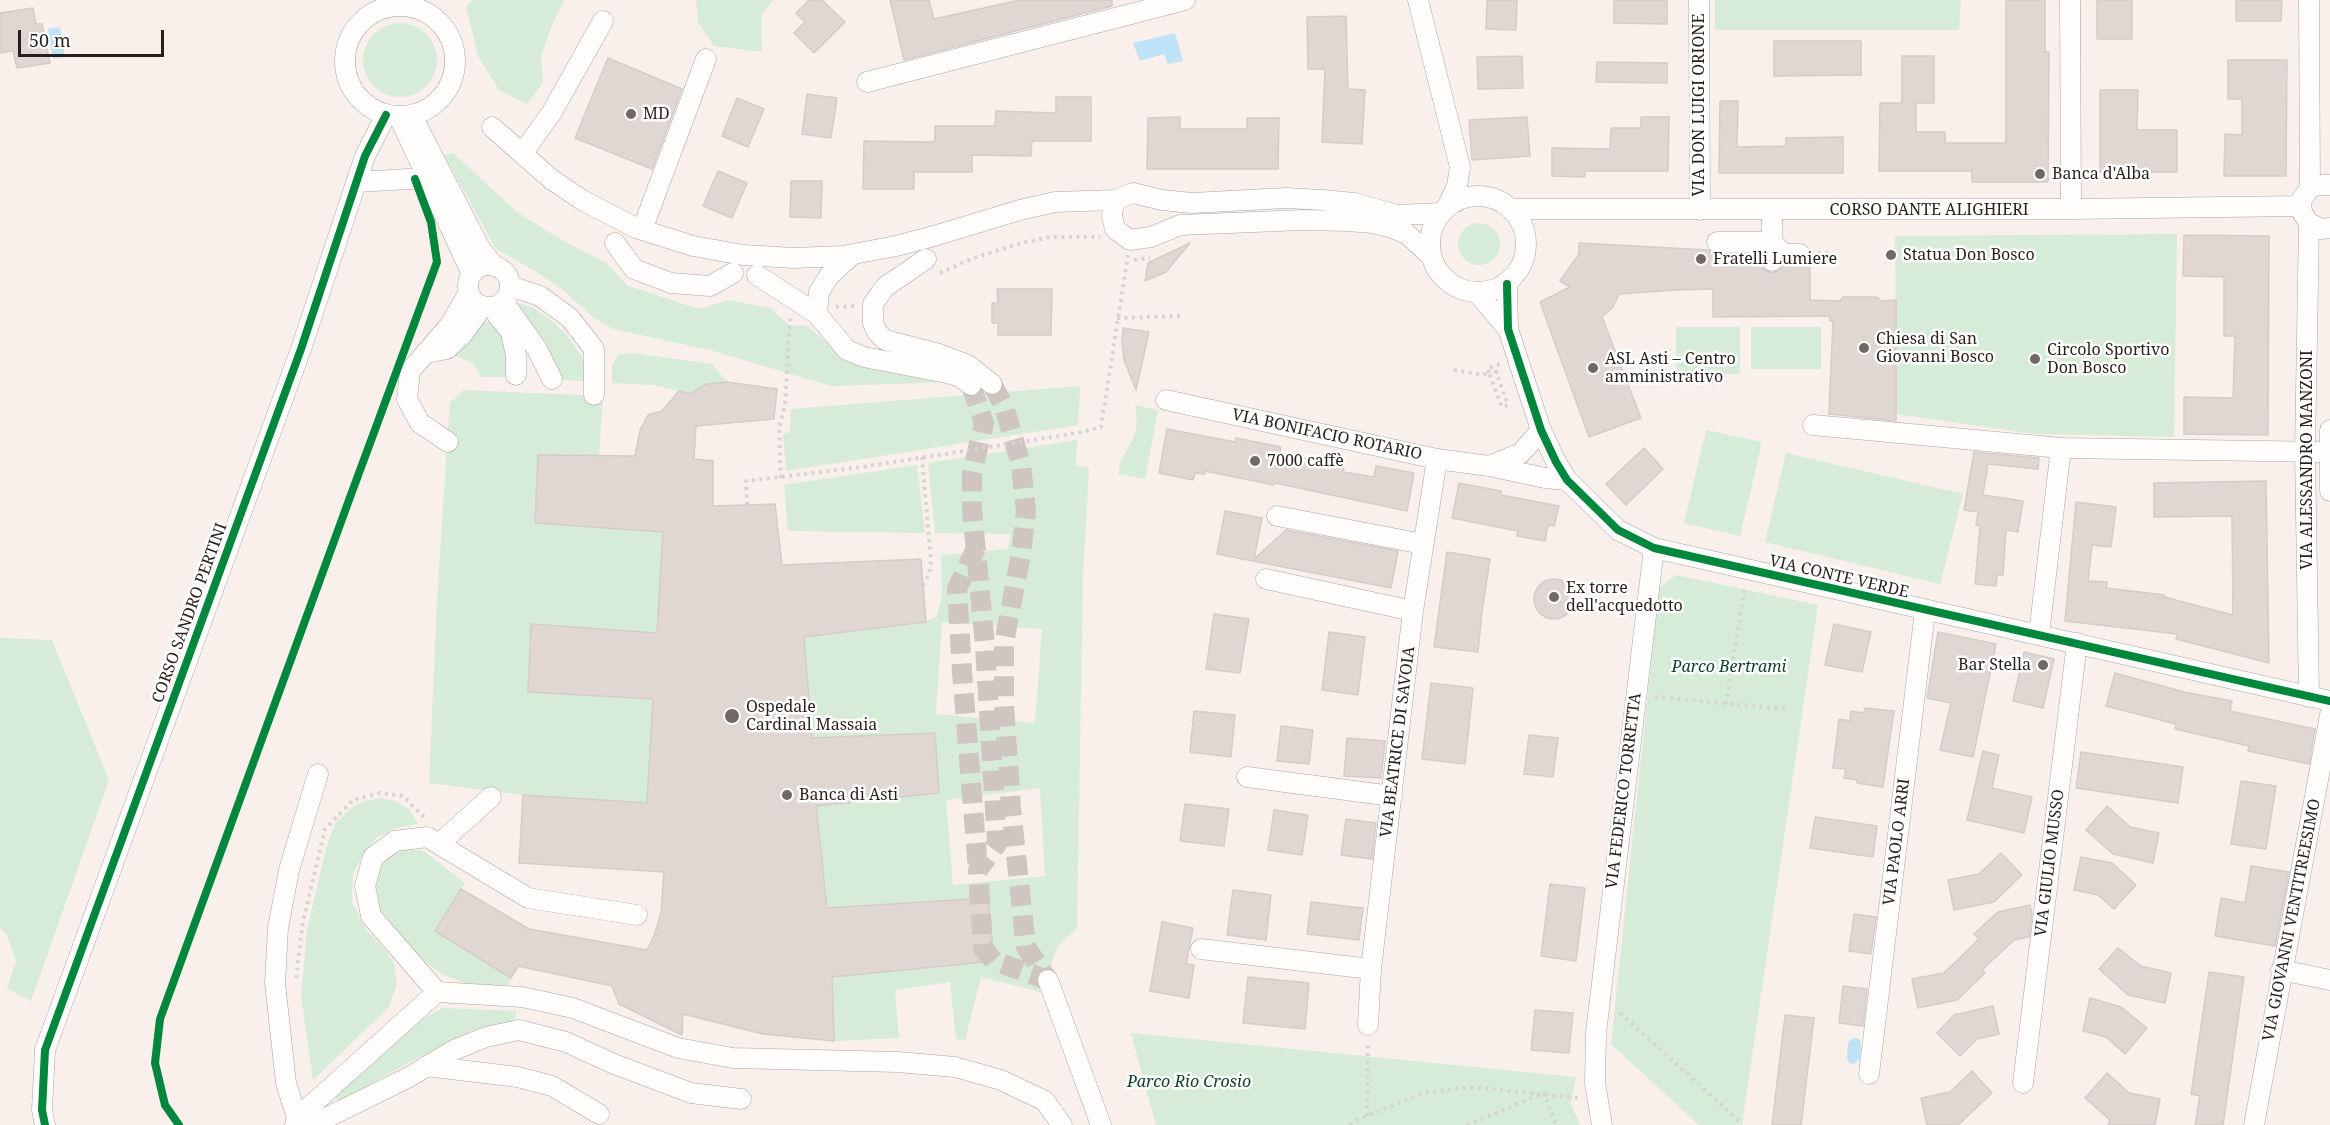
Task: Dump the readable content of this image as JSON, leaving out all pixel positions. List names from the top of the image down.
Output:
{
  "streets": {
    "street": [
      "VIA DON LUIGI ORIONE",
      "CORSO DANTE ALIGHIERI",
      "VIA BONIFACIO ROTARIO",
      "VIA ALESSANDRO MANZONI",
      "VIA CONTE VERDE",
      "CORSO SANDRO PERTINI",
      "VIA BEATRICE DI SAVOIA",
      "VIA FEDERICO TORRETTA",
      "VIA PAOLO ARRI",
      "VIA GIULIO MUSSO",
      "VIA GIOVANNI VENTITREESIMO"
    ]
  },
  "crossings": [
    ["VIA DON LUIGI ORIONE", "CORSO DANTE ALIGHIERI"],
    ["CORSO DANTE ALIGHIERI", "VIA ALESSANDRO MANZONI"],
    ["CORSO DANTE ALIGHIERI", "VIA CONTE VERDE"],
    ["VIA BONIFACIO ROTARIO", "VIA CONTE VERDE"],
    ["VIA BONIFACIO ROTARIO", "VIA BEATRICE DI SAVOIA"],
    ["VIA ALESSANDRO MANZONI", "VIA CONTE VERDE"],
    ["VIA CONTE VERDE", "VIA FEDERICO TORRETTA"],
    ["VIA CONTE VERDE", "VIA PAOLO ARRI"],
    ["VIA CONTE VERDE", "VIA GIULIO MUSSO"]
  ],
  "parks": ["Parco Bertrami", "Parco Rio Crosio"],
  "places": [
    "MD",
    "Banca d'Alba",
    "Statua Don Bosco",
    "Fratelli Lumiere",
    "Chiesa di San Giovanni Bosco",
    "Circolo Sportivo Don Bosco",
    "ASL Asti – Centro amministrativo",
    "7000 caffè",
    "Ex torre dell'acquedotto",
    "Bar Stella",
    "Ospedale Cardinal Massaia",
    "Banca di Asti"
  ],
  "scale_bar": "50 m"
}
